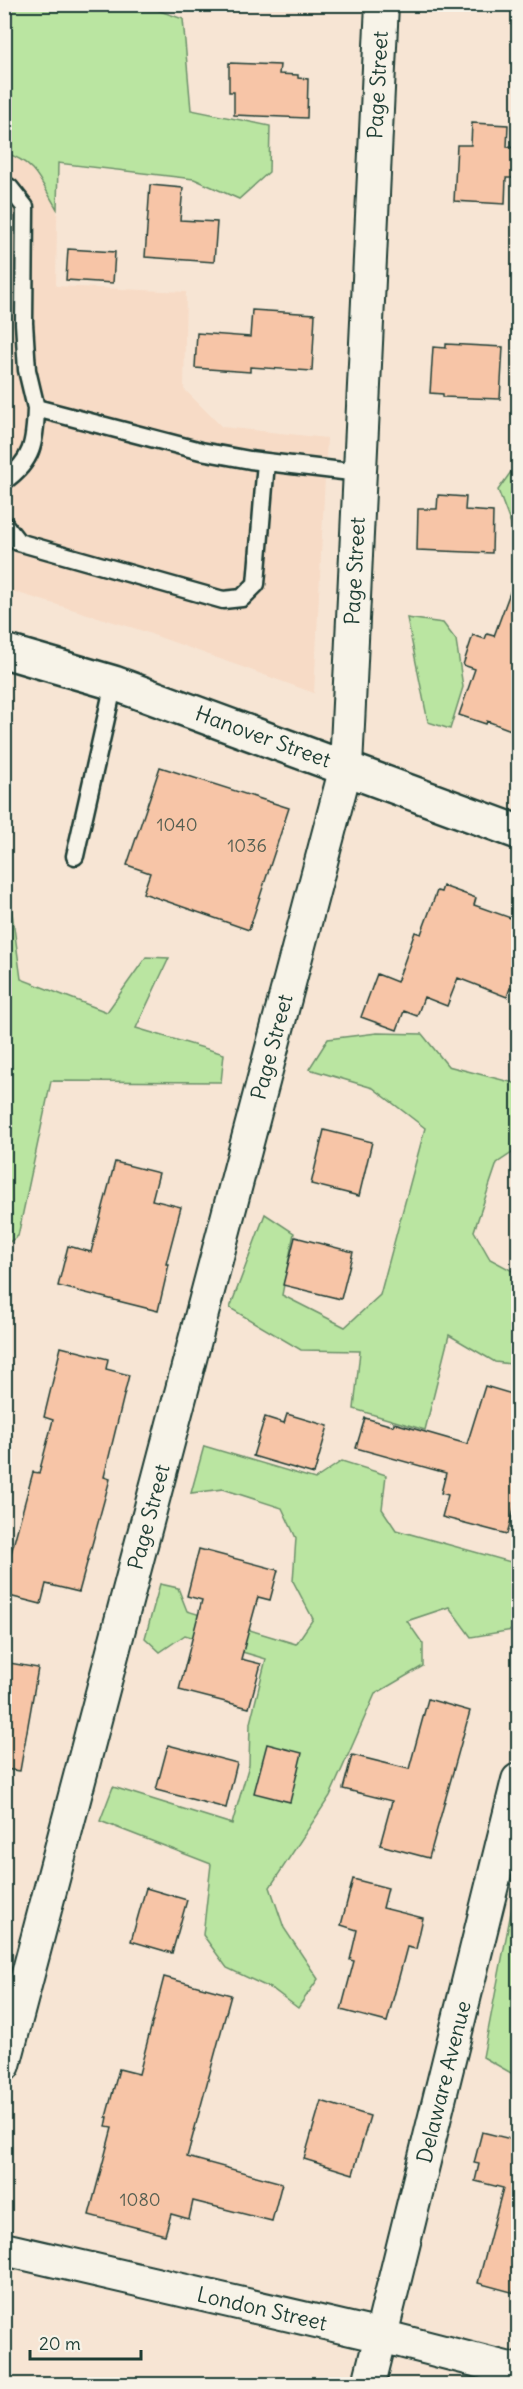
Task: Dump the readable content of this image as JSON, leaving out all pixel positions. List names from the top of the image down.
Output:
{
  "streets": {
    "main road": ["Hanover Street"],
    "street": ["Page Street", "Delaware Avenue", "London Street"]
  },
  "crossings": [
    ["Page Street", "Hanover Street"],
    ["Delaware Avenue", "London Street"]
  ],
  "house_numbers": ["1040", "1036", "1080"],
  "scale_bar": "20 m"
}
